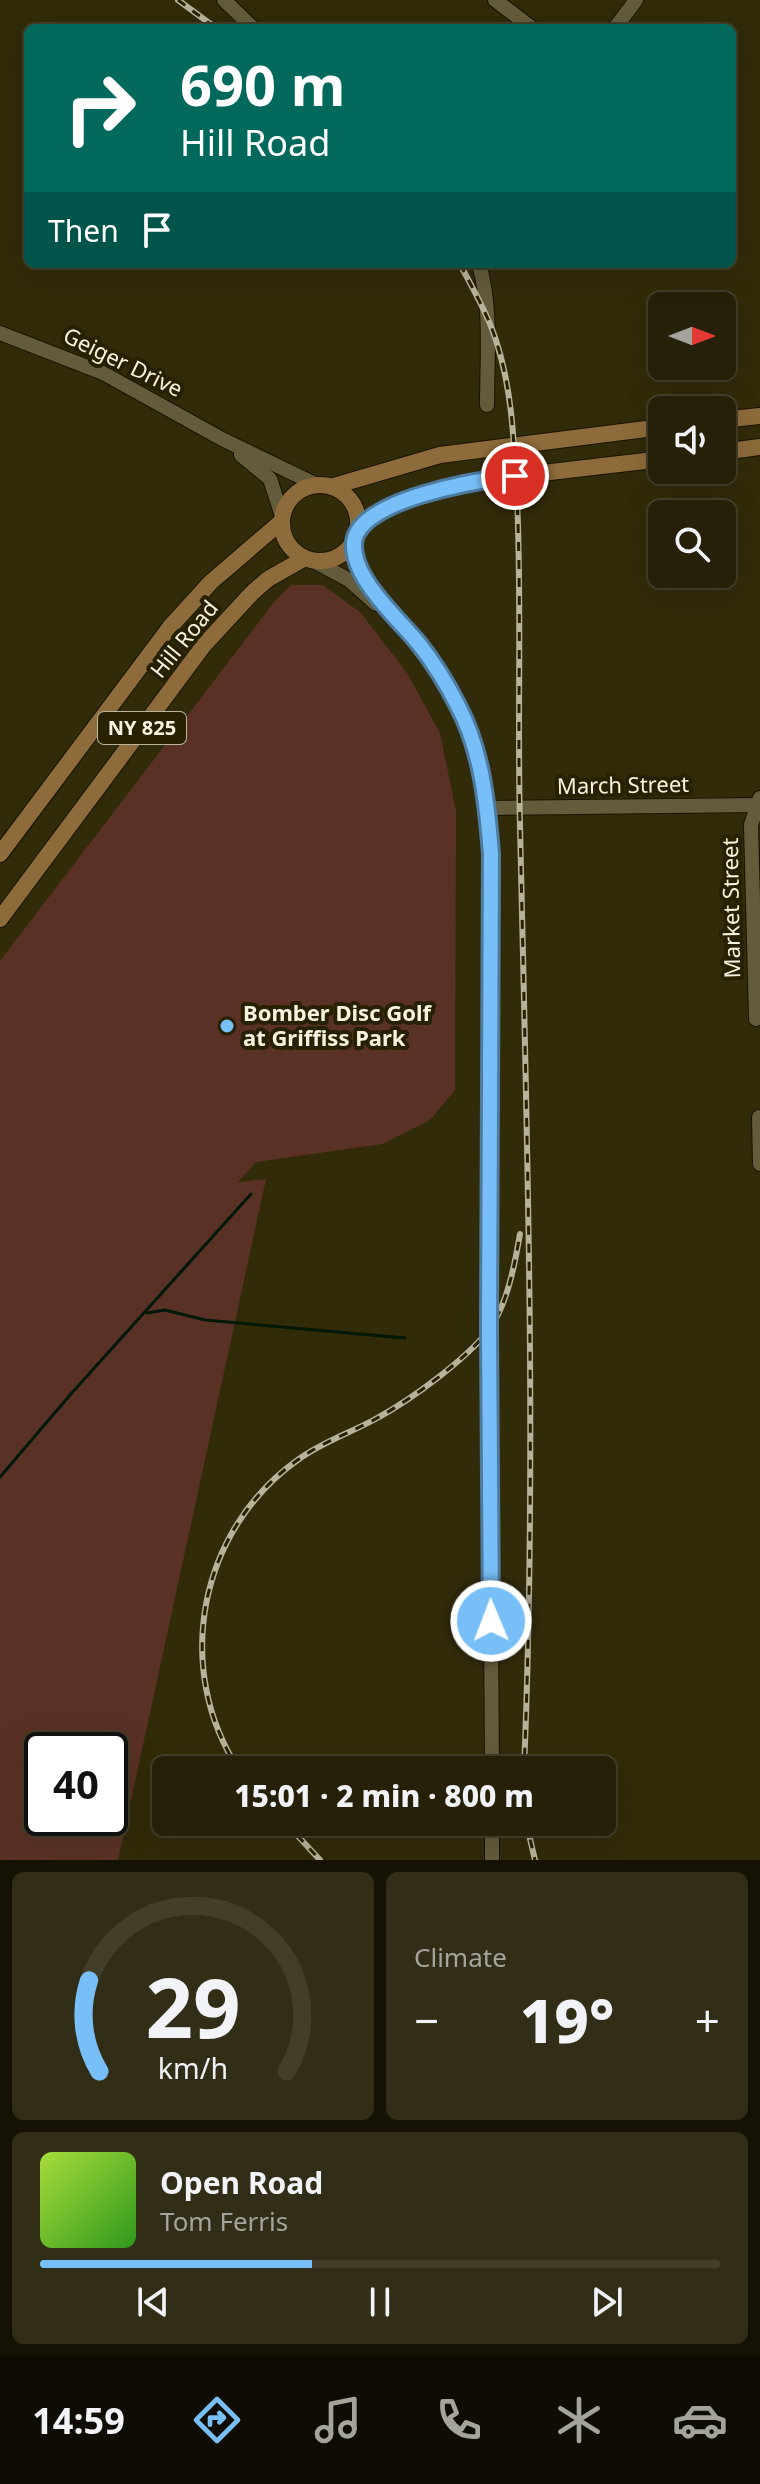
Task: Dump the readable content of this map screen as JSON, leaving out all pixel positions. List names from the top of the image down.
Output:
{
  "streets": {
    "main road": ["Hill Road", "NY 825"],
    "street": ["Geiger Drive", "March Street", "Market Street"]
  },
  "crossings": [
    ["Geiger Drive", "Hill Road"],
    ["Geiger Drive", "NY 825"],
    ["Hill Road", "NY 825"],
    ["March Street", "Market Street"]
  ],
  "places": ["Bomber Disc Golf at Griffiss Park"],
  "north": "right",
  "page": {
    "turn": ["690 m", "Hill Road"],
    "then": "Then",
    "limit": "40",
    "trip": "15:01 · 2 min · 800 m",
    "tile": "Climate",
    "heat": ["−", "19°", "+"],
    "song": ["Open Road", "Tom Ferris"],
    "tabs": "14:59",
    "gauge": ["29", "km/h"]
  }
}
